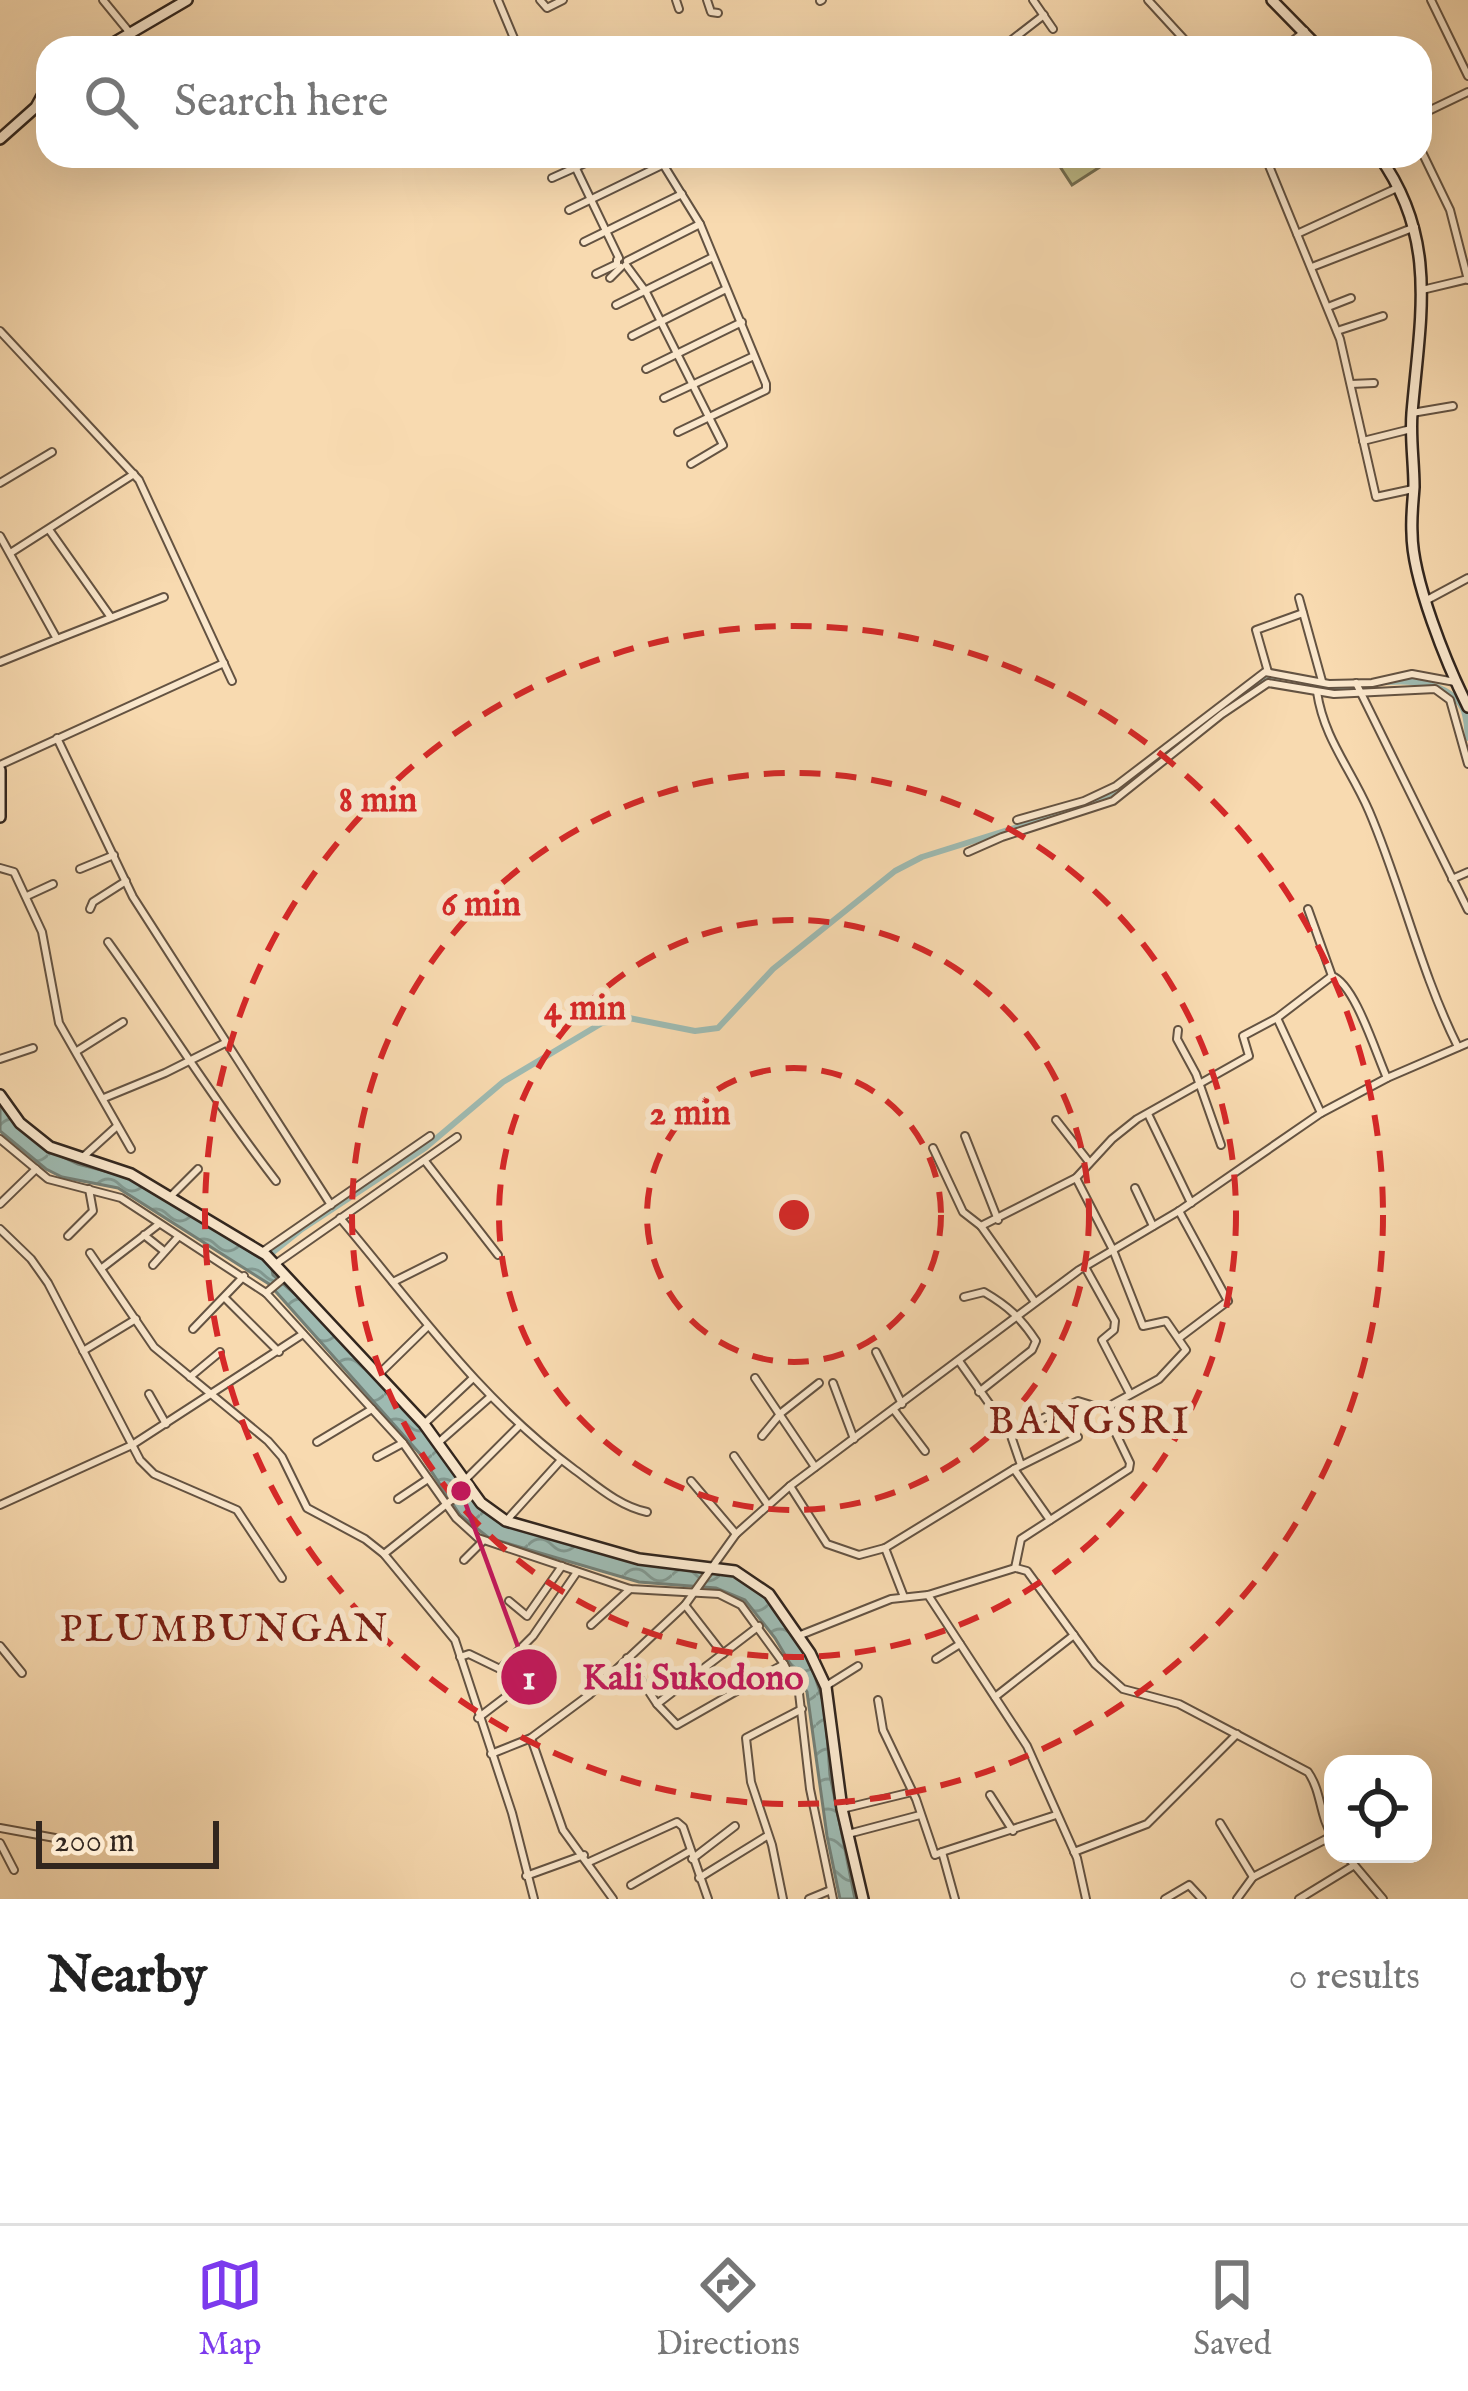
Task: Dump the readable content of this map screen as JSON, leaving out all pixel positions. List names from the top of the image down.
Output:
{
  "districts": ["BANGSRI", "PLUMBUNGAN"],
  "places": ["Kali Sukodono"],
  "scale_bar": "200 m",
  "page": {
    "search": "Search here",
    "scale": "200 m",
    "heading": ["Nearby", "0 results"],
    "nav": ["Map", "Directions", "Saved"]
  },
  "rings": [
    "8 min",
    "6 min",
    "4 min",
    "2 min"
  ]
}
